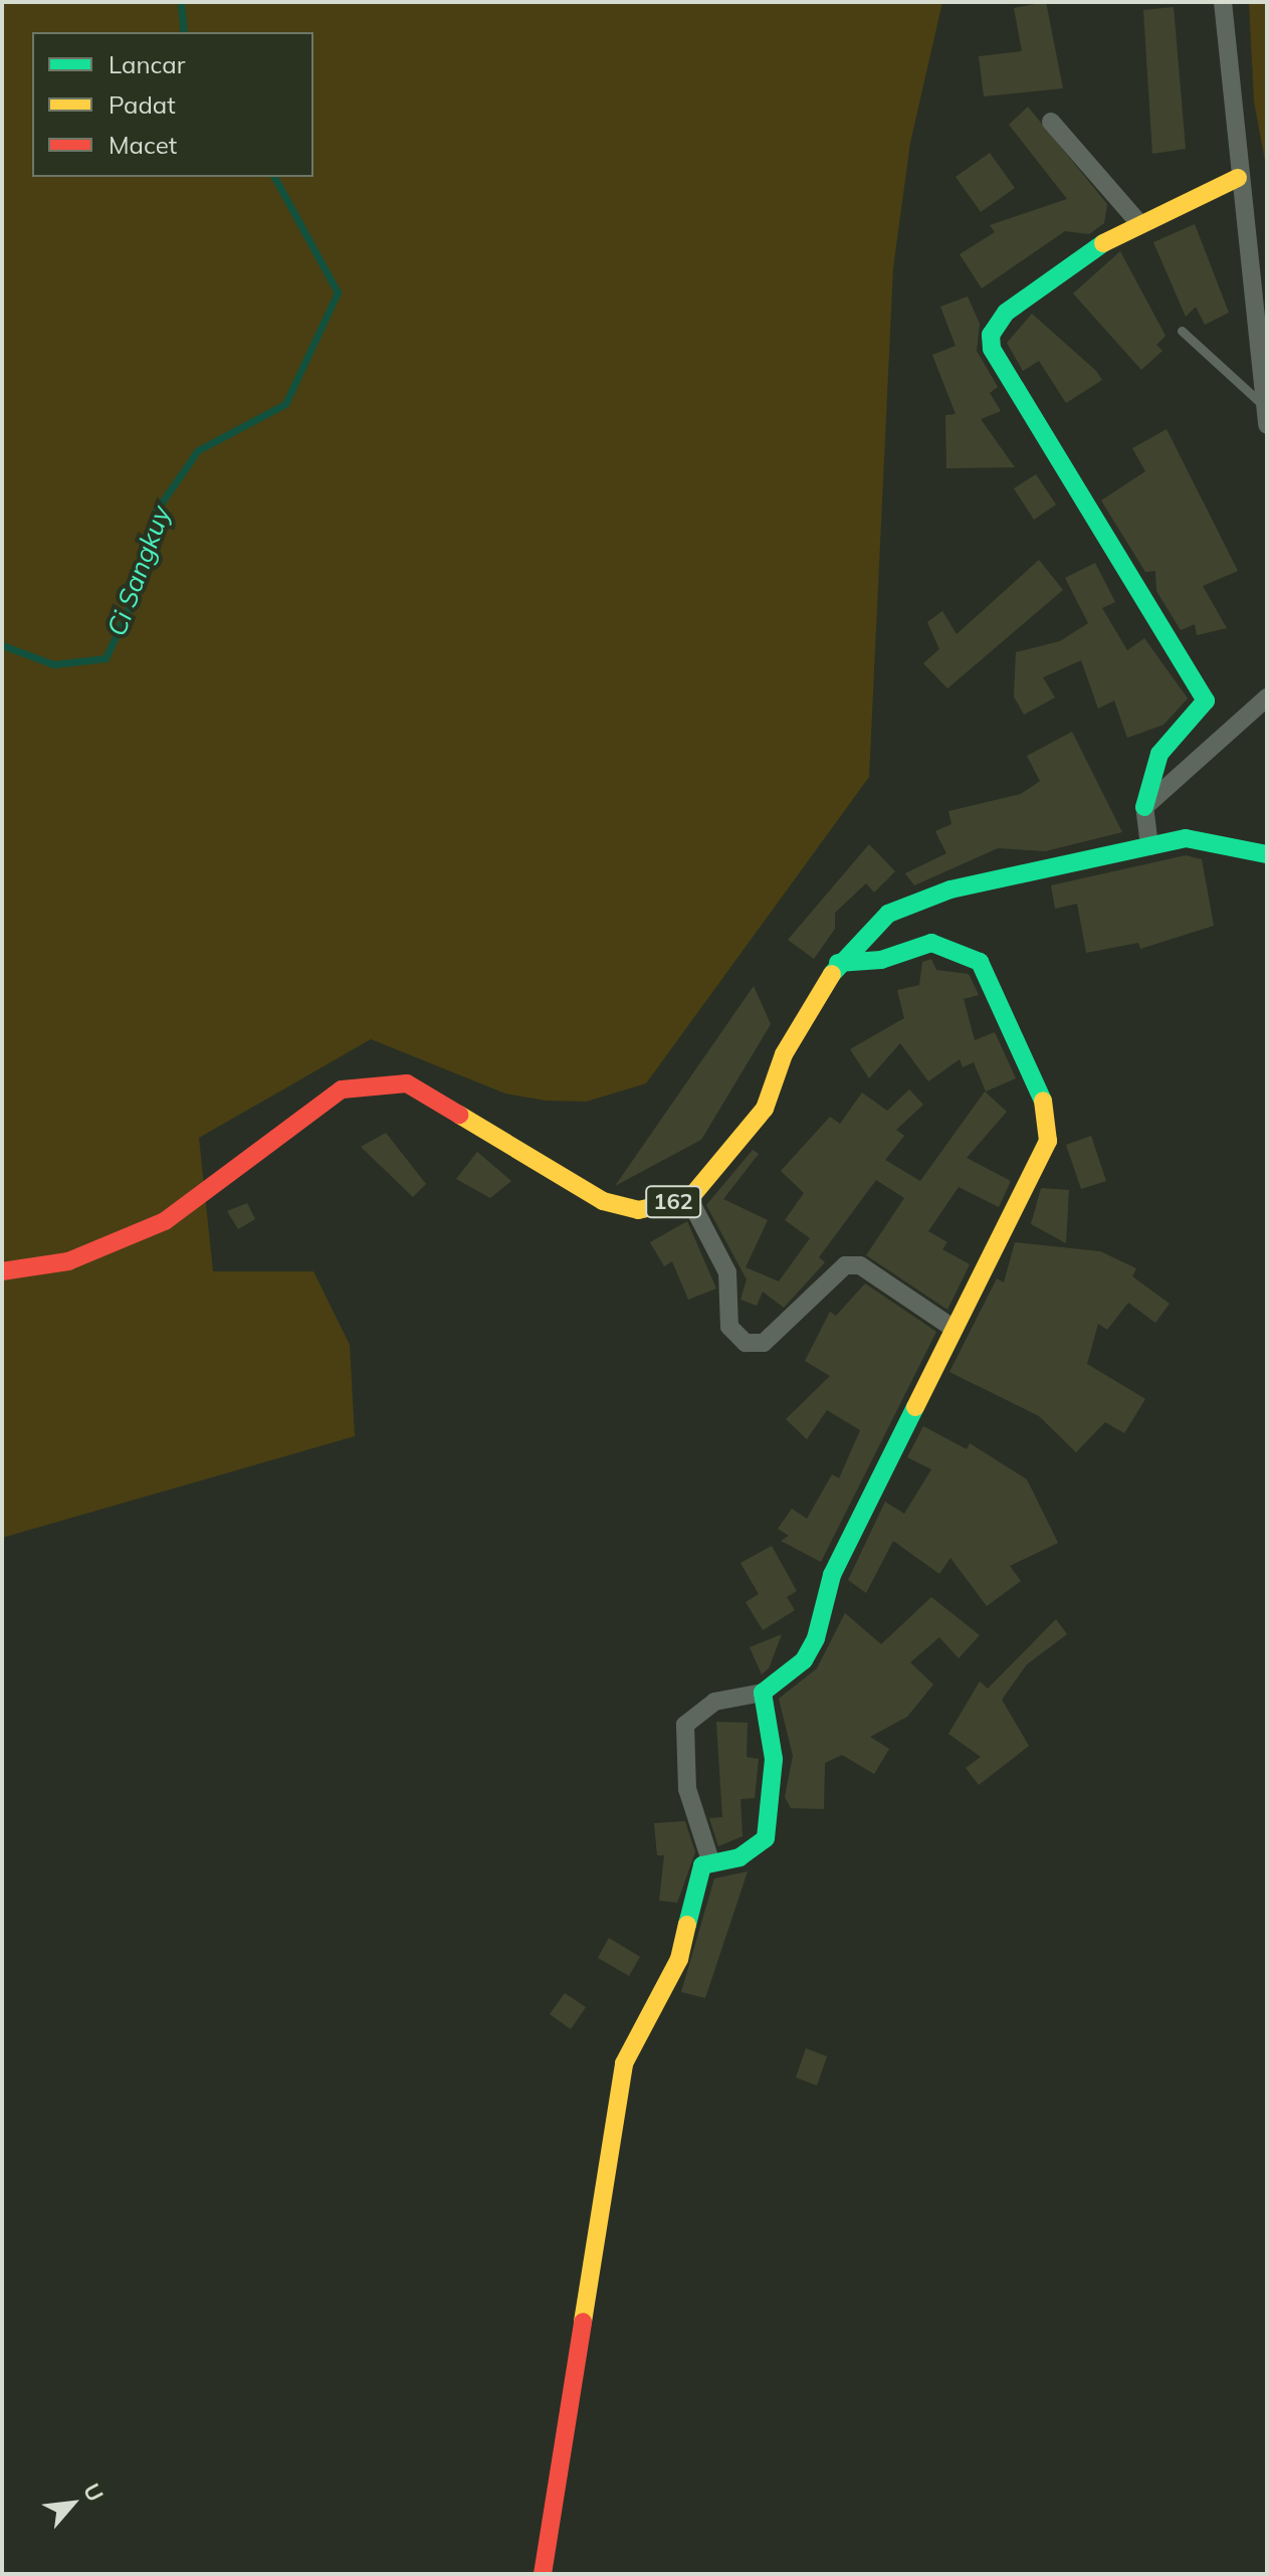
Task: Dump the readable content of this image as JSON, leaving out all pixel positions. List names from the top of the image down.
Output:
{
  "streets": {
    "street": ["162"]
  },
  "water": ["Ci Sangkuy"],
  "legend": ["Lancar", "Padat", "Macet"],
  "north": "top right"
}
